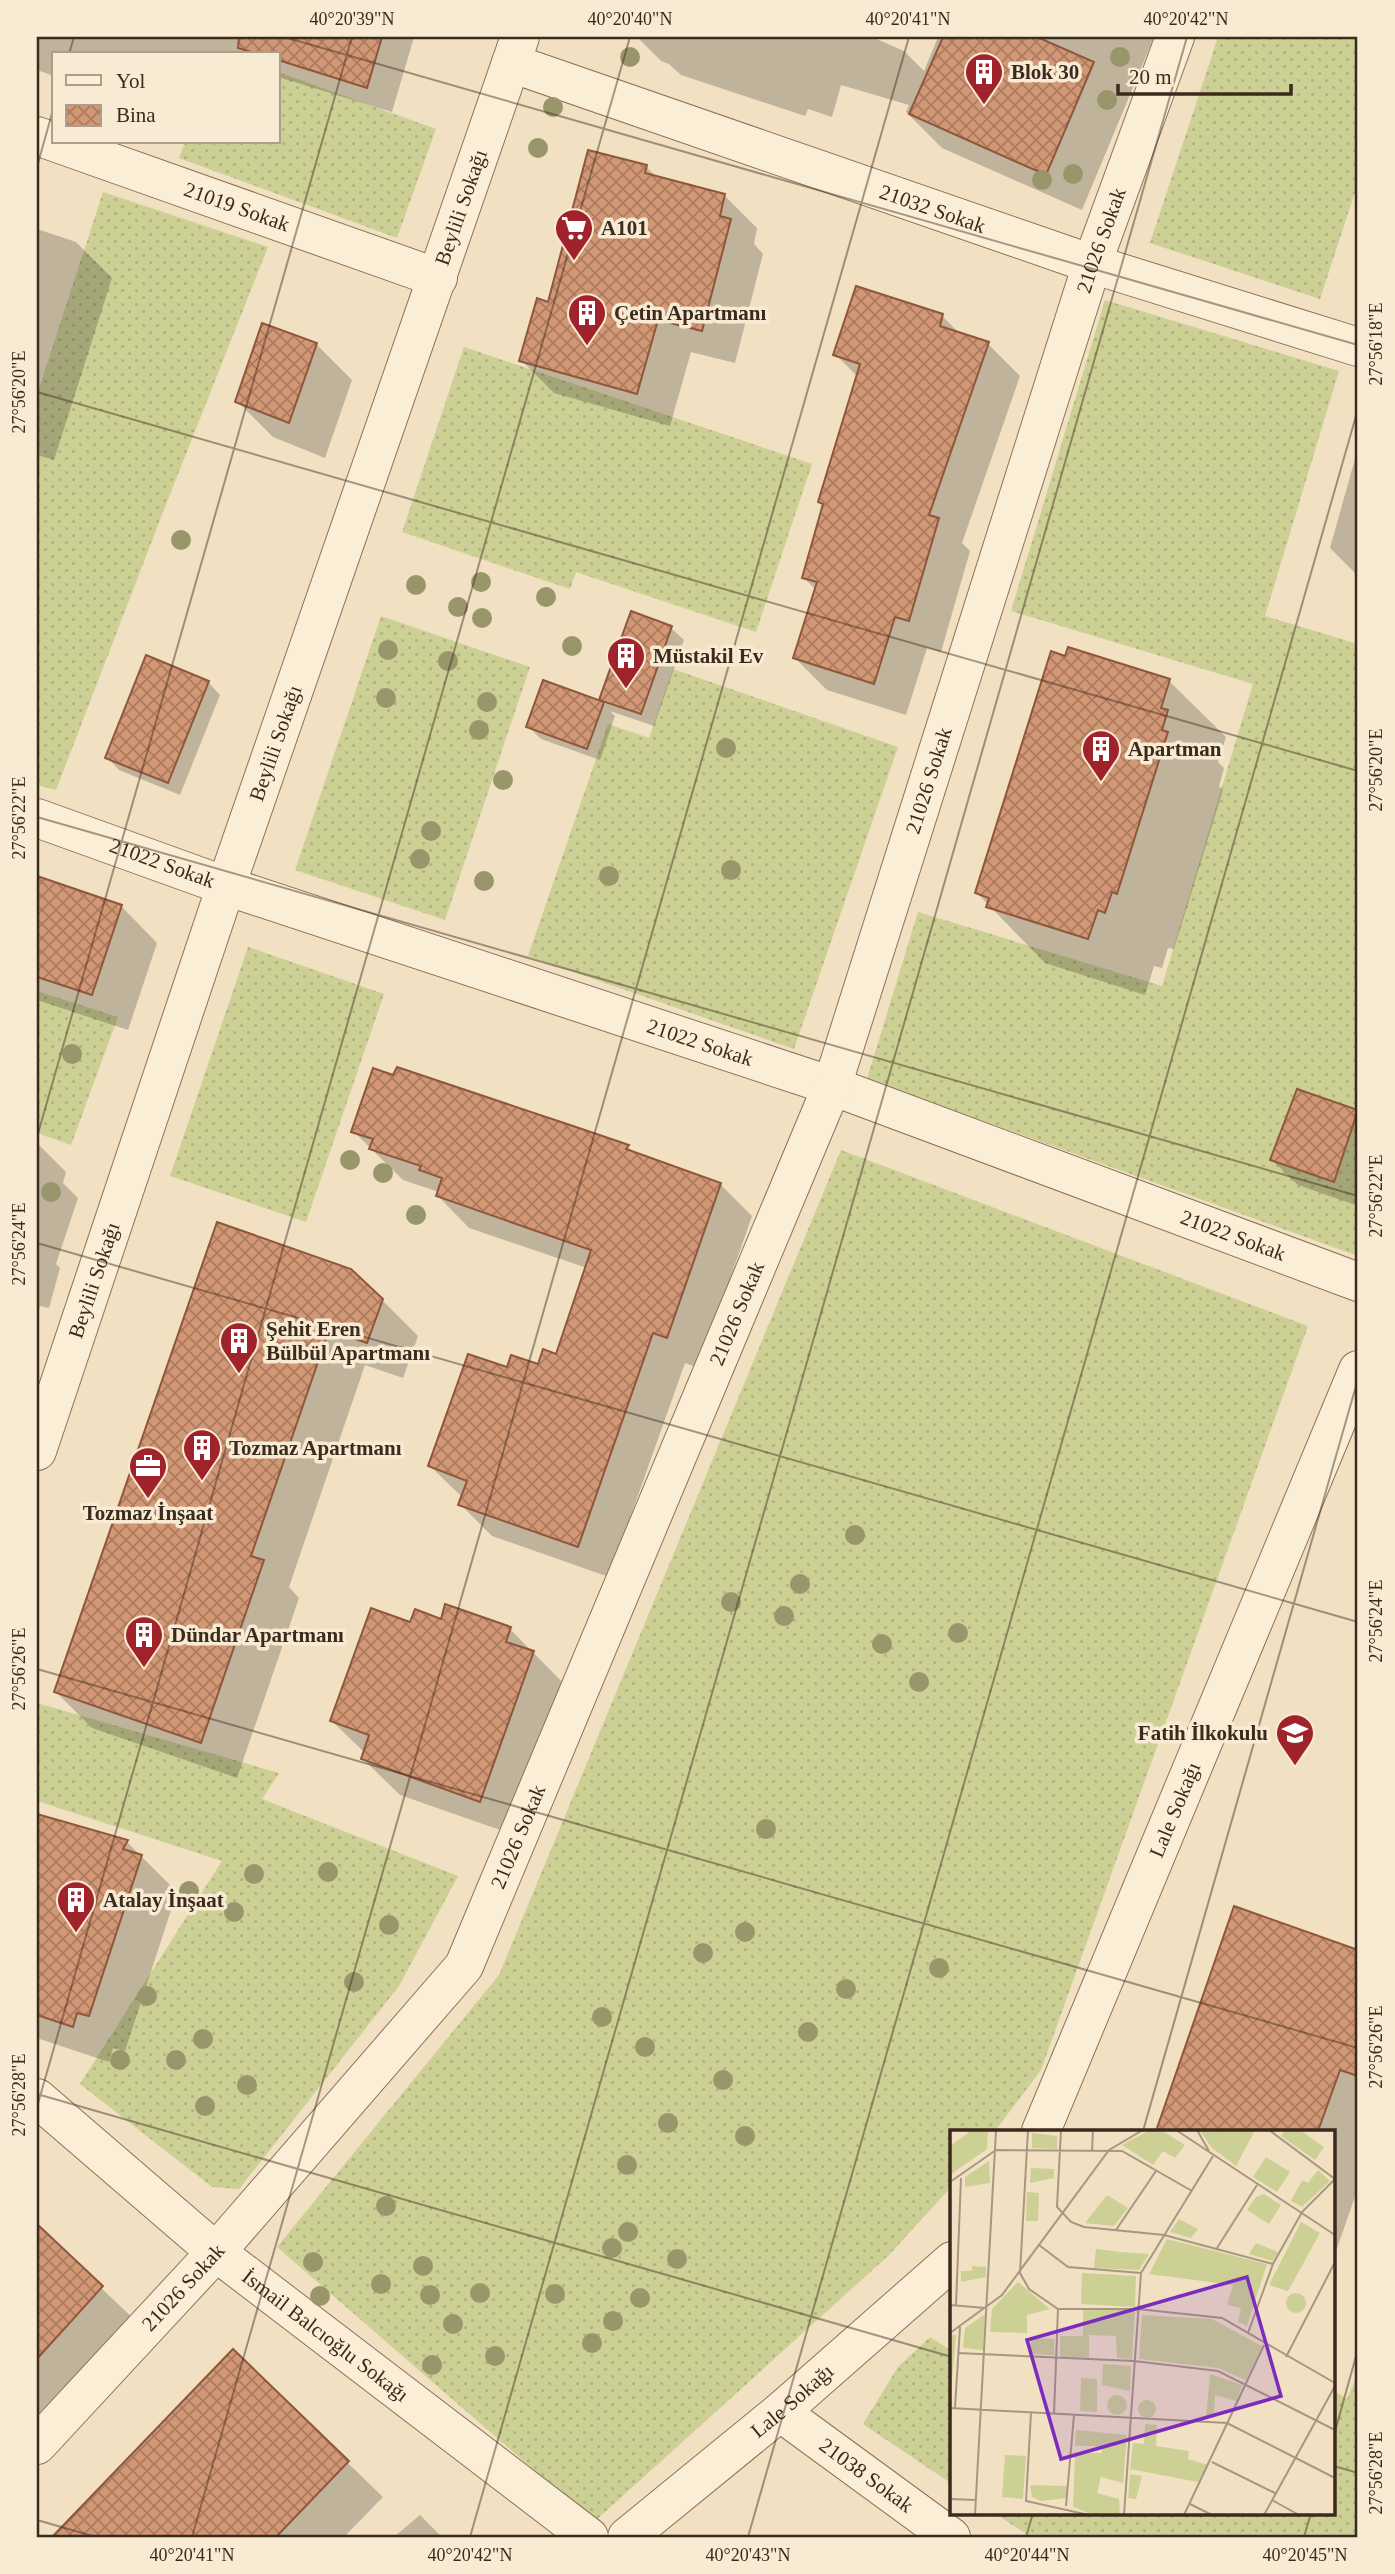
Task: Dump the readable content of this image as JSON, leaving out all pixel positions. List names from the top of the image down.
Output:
{
  "streets": {
    "street": [
      "21019 Sokak",
      "Beylili Sokağı",
      "21032 Sokak",
      "21026 Sokak",
      "21022 Sokak",
      "Lale Sokağı",
      "İsmail Balcıoğlu Sokağı",
      "21038 Sokak"
    ]
  },
  "crossings": [
    ["21019 Sokak", "Beylili Sokağı"],
    ["Beylili Sokağı", "21032 Sokak"],
    ["Beylili Sokağı", "21022 Sokak"],
    ["21032 Sokak", "21026 Sokak"],
    ["21026 Sokak", "21022 Sokak"],
    ["21026 Sokak", "İsmail Balcıoğlu Sokağı"],
    ["Lale Sokağı", "21038 Sokak"]
  ],
  "places": {
    "building": [
      "Blok 30",
      "Çetin Apartmanı",
      "Müstakil Ev",
      "Apartman",
      "Şehit Eren Bülbül Apartmanı",
      "Tozmaz Apartmanı",
      "Dündar Apartmanı",
      "Atalay İnşaat"
    ],
    "supermarket": ["A101"],
    "office": ["Tozmaz İnşaat"],
    "school or university": ["Fatih İlkokulu"]
  },
  "legend": ["Yol", "Bina"],
  "scale_bar": "20 m",
  "coordinates": [
    "40°20'39\"N",
    "40°20'40\"N",
    "40°20'41\"N",
    "40°20'42\"N",
    "27°56'18\"E",
    "27°56'20\"E",
    "27°56'22\"E",
    "27°56'24\"E",
    "27°56'26\"E",
    "27°56'28\"E",
    "40°20'43\"N",
    "40°20'44\"N",
    "40°20'45\"N"
  ]
}
